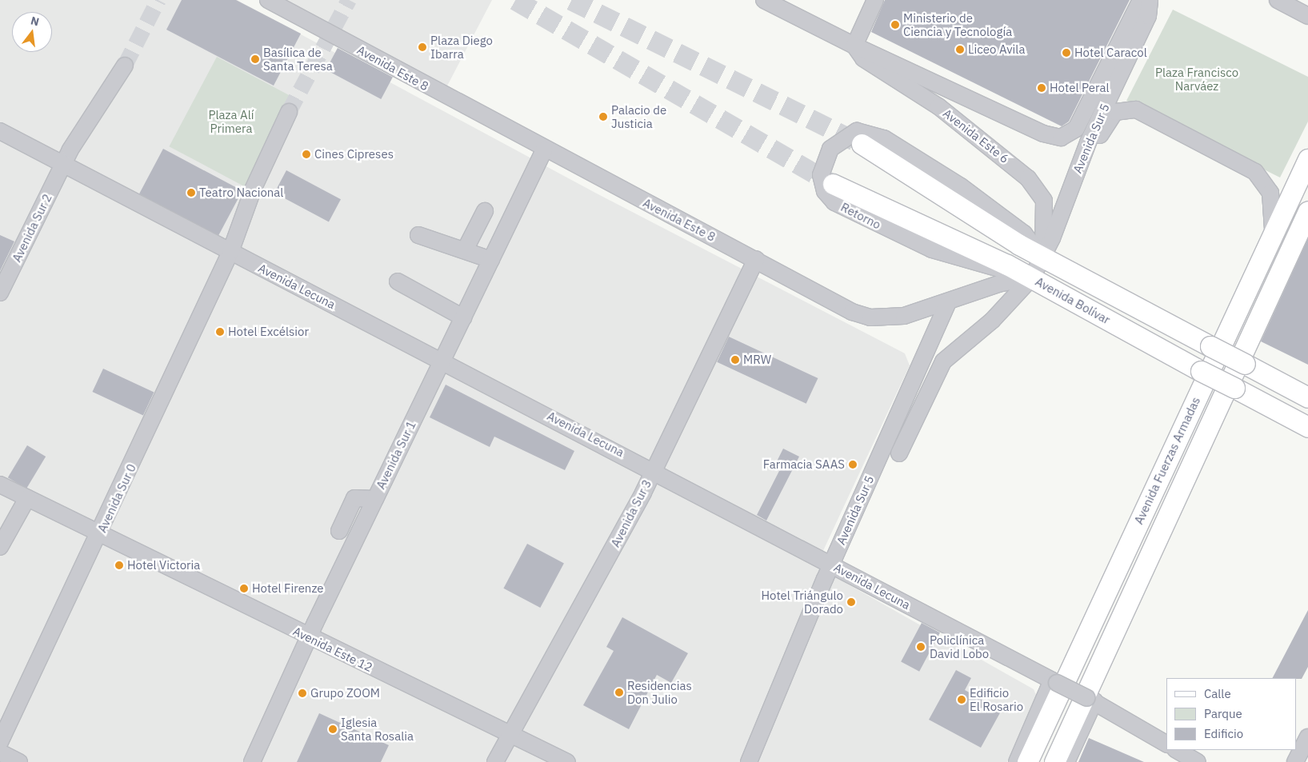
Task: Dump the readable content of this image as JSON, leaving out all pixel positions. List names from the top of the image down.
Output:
{
  "streets": {
    "main road": ["Avenida Bolívar", "Avenida Fuerzas Armadas"],
    "street": [
      "Avenida Este 8",
      "Avenida Este 6",
      "Avenida Sur 5",
      "Retorno",
      "Avenida Sur 2",
      "Avenida Lecuna",
      "Avenida Sur 1",
      "Avenida Sur 0",
      "Avenida Sur 3",
      "Avenida Este 12"
    ]
  },
  "crossings": [
    ["Avenida Este 8", "Avenida Sur 5"],
    ["Avenida Este 8", "Retorno"],
    ["Avenida Este 8", "Avenida Bolívar"],
    ["Avenida Este 8", "Avenida Sur 1"],
    ["Avenida Este 8", "Avenida Sur 3"],
    ["Avenida Este 6", "Avenida Sur 5"],
    ["Avenida Este 6", "Retorno"],
    ["Avenida Este 6", "Avenida Bolívar"],
    ["Avenida Sur 5", "Retorno"],
    ["Avenida Sur 5", "Avenida Lecuna"],
    ["Avenida Sur 5", "Avenida Bolívar"],
    ["Retorno", "Avenida Bolívar"],
    ["Avenida Sur 2", "Avenida Lecuna"],
    ["Avenida Lecuna", "Avenida Sur 1"],
    ["Avenida Lecuna", "Avenida Sur 0"],
    ["Avenida Lecuna", "Avenida Sur 3"],
    ["Avenida Sur 1", "Avenida Este 12"],
    ["Avenida Sur 0", "Avenida Este 12"],
    ["Avenida Sur 3", "Avenida Este 12"]
  ],
  "parks": ["Plaza Francisco Narváez", "Plaza Alí Primera"],
  "places": [
    "Ministerio de Ciencia y Tecnología",
    "Plaza Diego Ibarra",
    "Liceo Avila",
    "Hotel Caracol",
    "Basílica de Santa Teresa",
    "Hotel Peral",
    "Palacio de Justicia",
    "Cines Cipreses",
    "Teatro Nacional",
    "Hotel Excélsior",
    "MRW",
    "Farmacia SAAS",
    "Hotel Victoria",
    "Hotel Firenze",
    "Hotel Triángulo Dorado",
    "Policlínica David Lobo",
    "Residencias Don Julio",
    "Grupo ZOOM",
    "Edificio El Rosario",
    "Iglesia Santa Rosalia"
  ],
  "legend": ["Calle", "Parque", "Edificio"],
  "north": "top"
}
